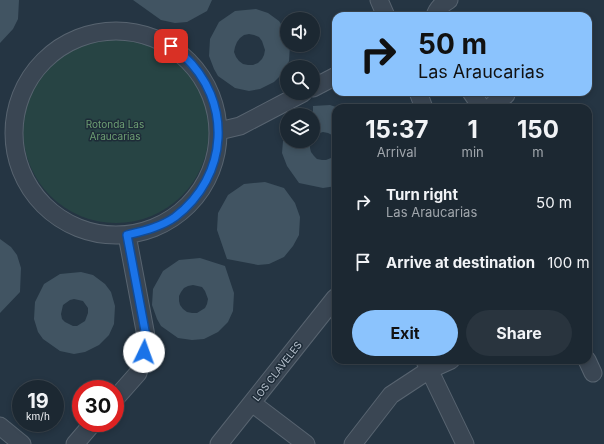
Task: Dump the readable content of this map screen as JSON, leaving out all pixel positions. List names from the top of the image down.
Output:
{
  "streets": {
    "street": ["LOS CLAVELES"]
  },
  "parks": ["Rotonda Las Araucarias"],
  "page": {
    "turn": ["50 m", "Las Araucarias"],
    "eta": [
      "15:37",
      "Arrival",
      "1",
      "min",
      "150",
      "m"
    ],
    "list": [
      {
        "name": "Turn right",
        "note": "Las Araucarias",
        "value": "50 m"
      },
      {
        "name": "Arrive at destination",
        "value": "100 m"
      }
    ],
    "buttons": ["Exit", "Share"],
    "speed": "19 km/h",
    "limit": "30"
  }
}
